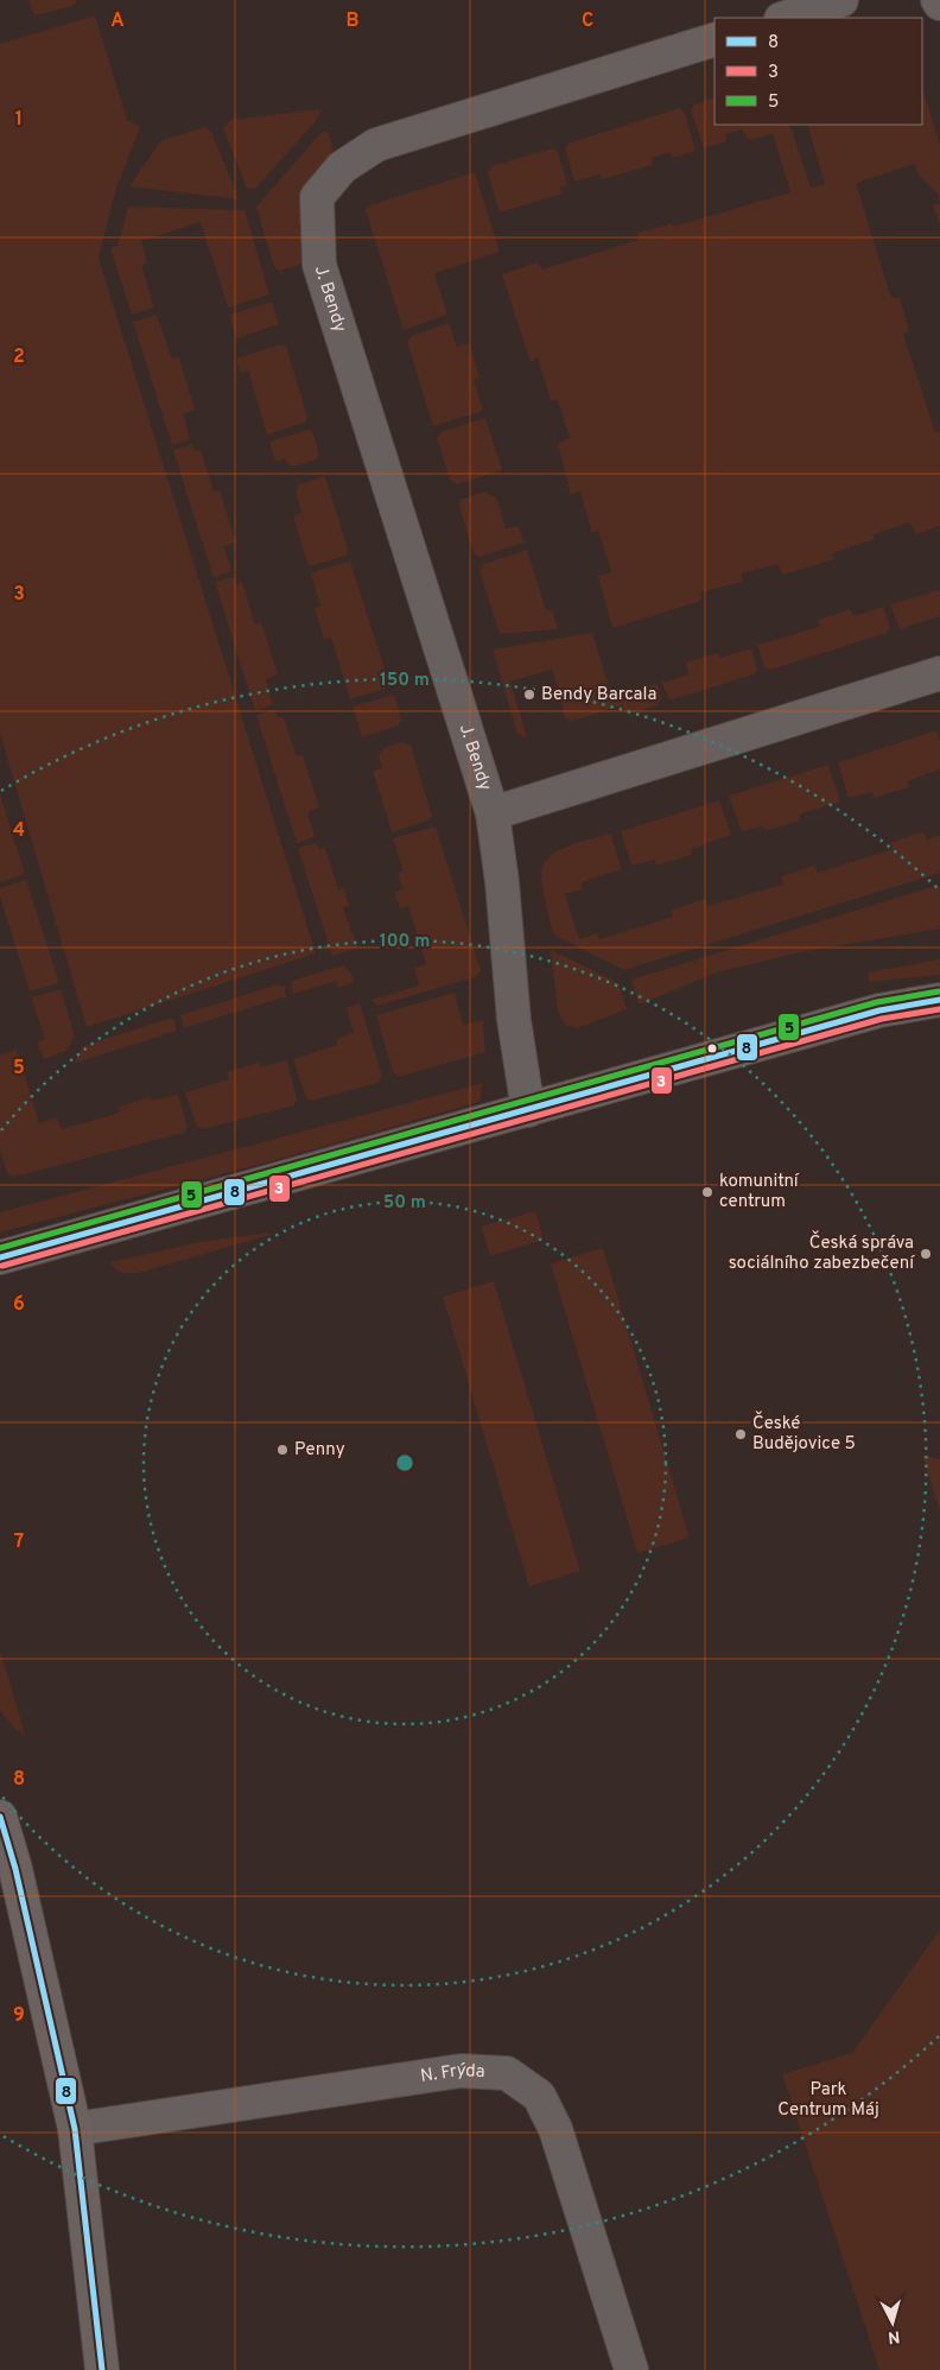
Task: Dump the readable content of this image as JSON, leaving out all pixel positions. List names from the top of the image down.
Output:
{
  "streets": {
    "street": ["J. Bendy", "N. Frýda"]
  },
  "parks": ["Park Centrum Máj"],
  "places": [
    "Bendy Barcala",
    "komunitní centrum",
    "Česká správa sociálního zabezbečení",
    "České Budějovice 5",
    "Penny"
  ],
  "lines": ["transit line 5", "transit line 8", "transit line 3"],
  "legend": ["8", "3", "5"],
  "north": "bottom",
  "grid": {
    "columns": ["A", "B", "C"],
    "rows": [
      "1",
      "2",
      "3",
      "4",
      "5",
      "6",
      "7",
      "8",
      "9"
    ]
  },
  "rings": ["150 m", "100 m", "50 m"]
}
